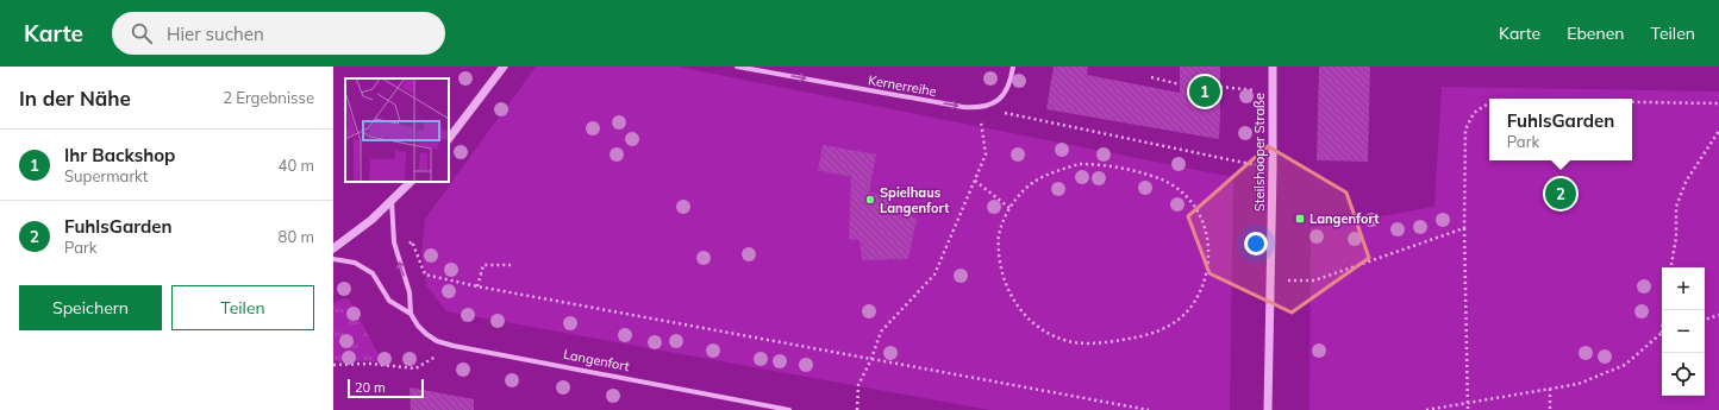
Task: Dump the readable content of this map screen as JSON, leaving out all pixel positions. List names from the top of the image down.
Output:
{
  "streets": {
    "street": ["Kernerreihe", "Steilshooper Straße", "Langenfort"]
  },
  "one_way": ["Kernerreihe"],
  "places": {
    "other": ["Spielhaus Langenfort"],
    "transit": ["Langenfort"]
  },
  "scale_bar": "20 m",
  "page": {
    "header": "Karte",
    "search": "Hier suchen",
    "nav": ["Karte", "Ebenen", "Teilen"],
    "heading": ["In der Nähe", "2 Ergebnisse"],
    "pins": ["1", "2"],
    "popup": ["FuhlsGarden", "Park"],
    "list": [
      {
        "mark": "1",
        "name": "Ihr Backshop",
        "note": "Supermarkt",
        "value": "40 m"
      },
      {
        "mark": "2",
        "name": "FuhlsGarden",
        "note": "Park",
        "value": "80 m"
      }
    ],
    "map_buttons": ["+", "−"],
    "buttons": ["Speichern", "Teilen"],
    "scale": "20 m"
  }
}
